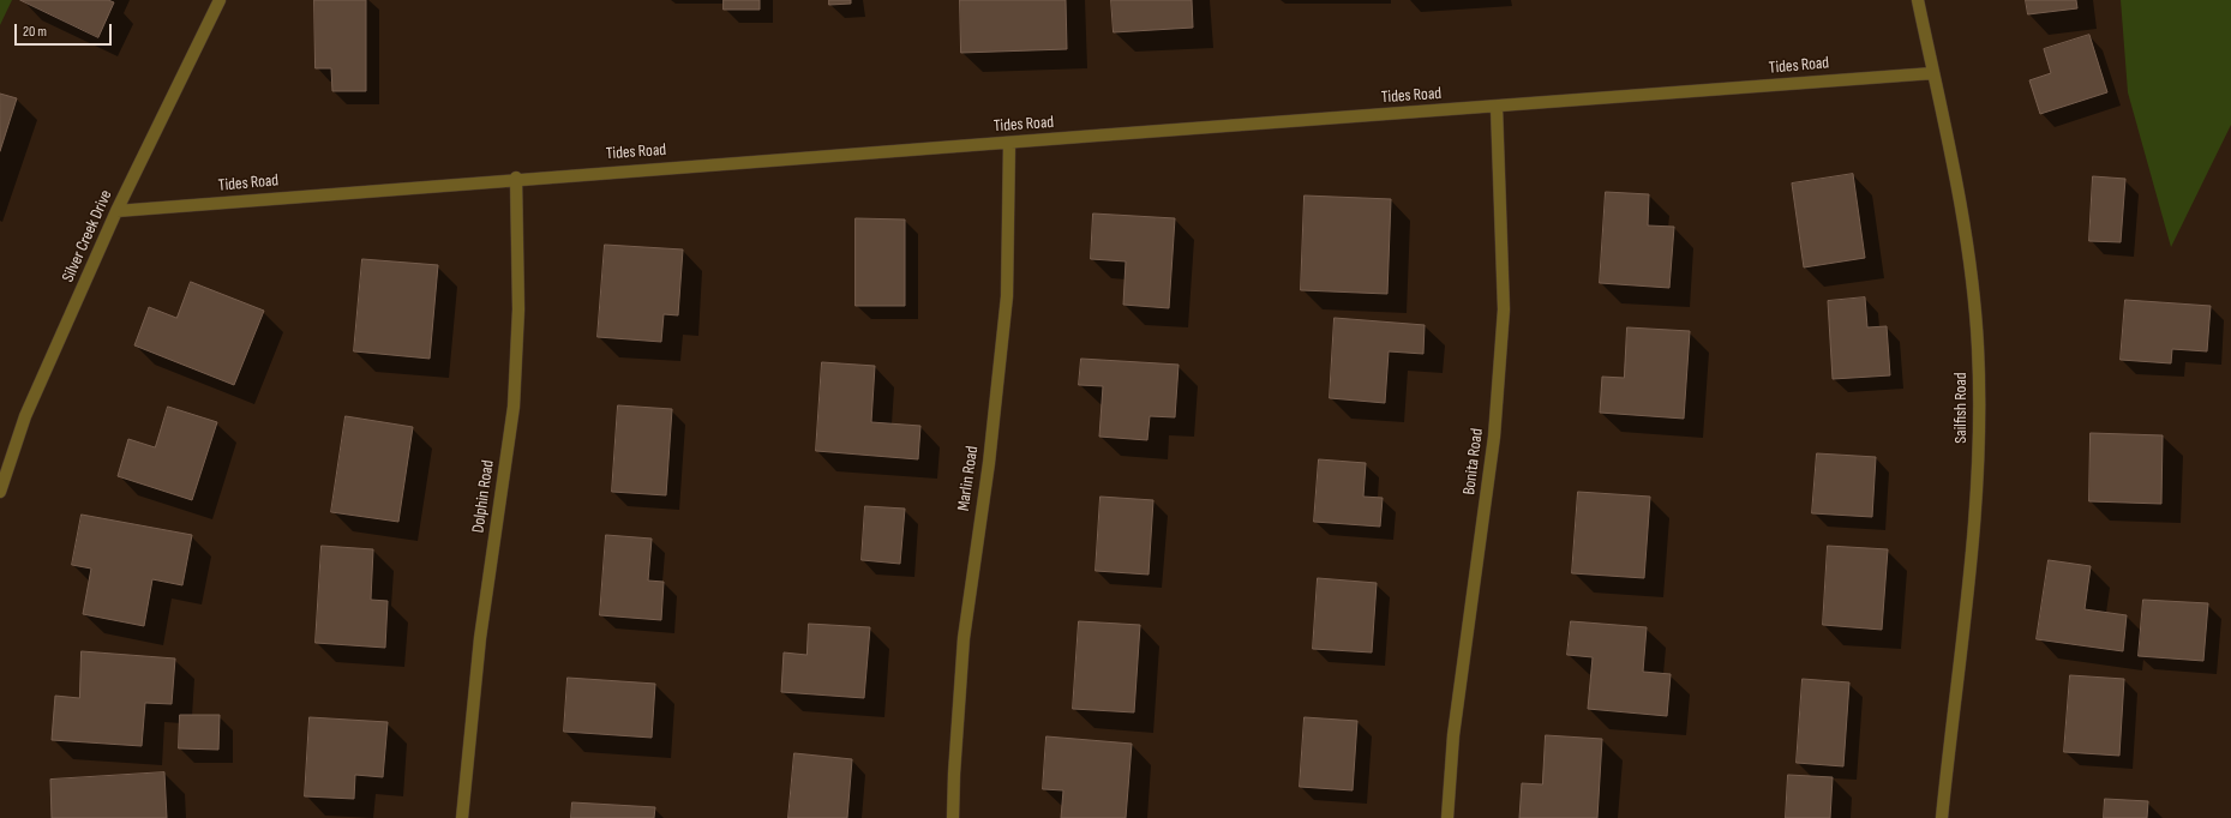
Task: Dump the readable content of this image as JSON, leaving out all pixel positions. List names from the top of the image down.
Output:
{
  "streets": {
    "street": [
      "Tides Road",
      "Silver Creek Drive",
      "Sailfish Road",
      "Bonita Road",
      "Marlin Road",
      "Dolphin Road"
    ]
  },
  "crossings": [
    ["Tides Road", "Silver Creek Drive"],
    ["Tides Road", "Sailfish Road"],
    ["Tides Road", "Bonita Road"],
    ["Tides Road", "Marlin Road"],
    ["Tides Road", "Dolphin Road"]
  ],
  "scale_bar": "20 m"
}
